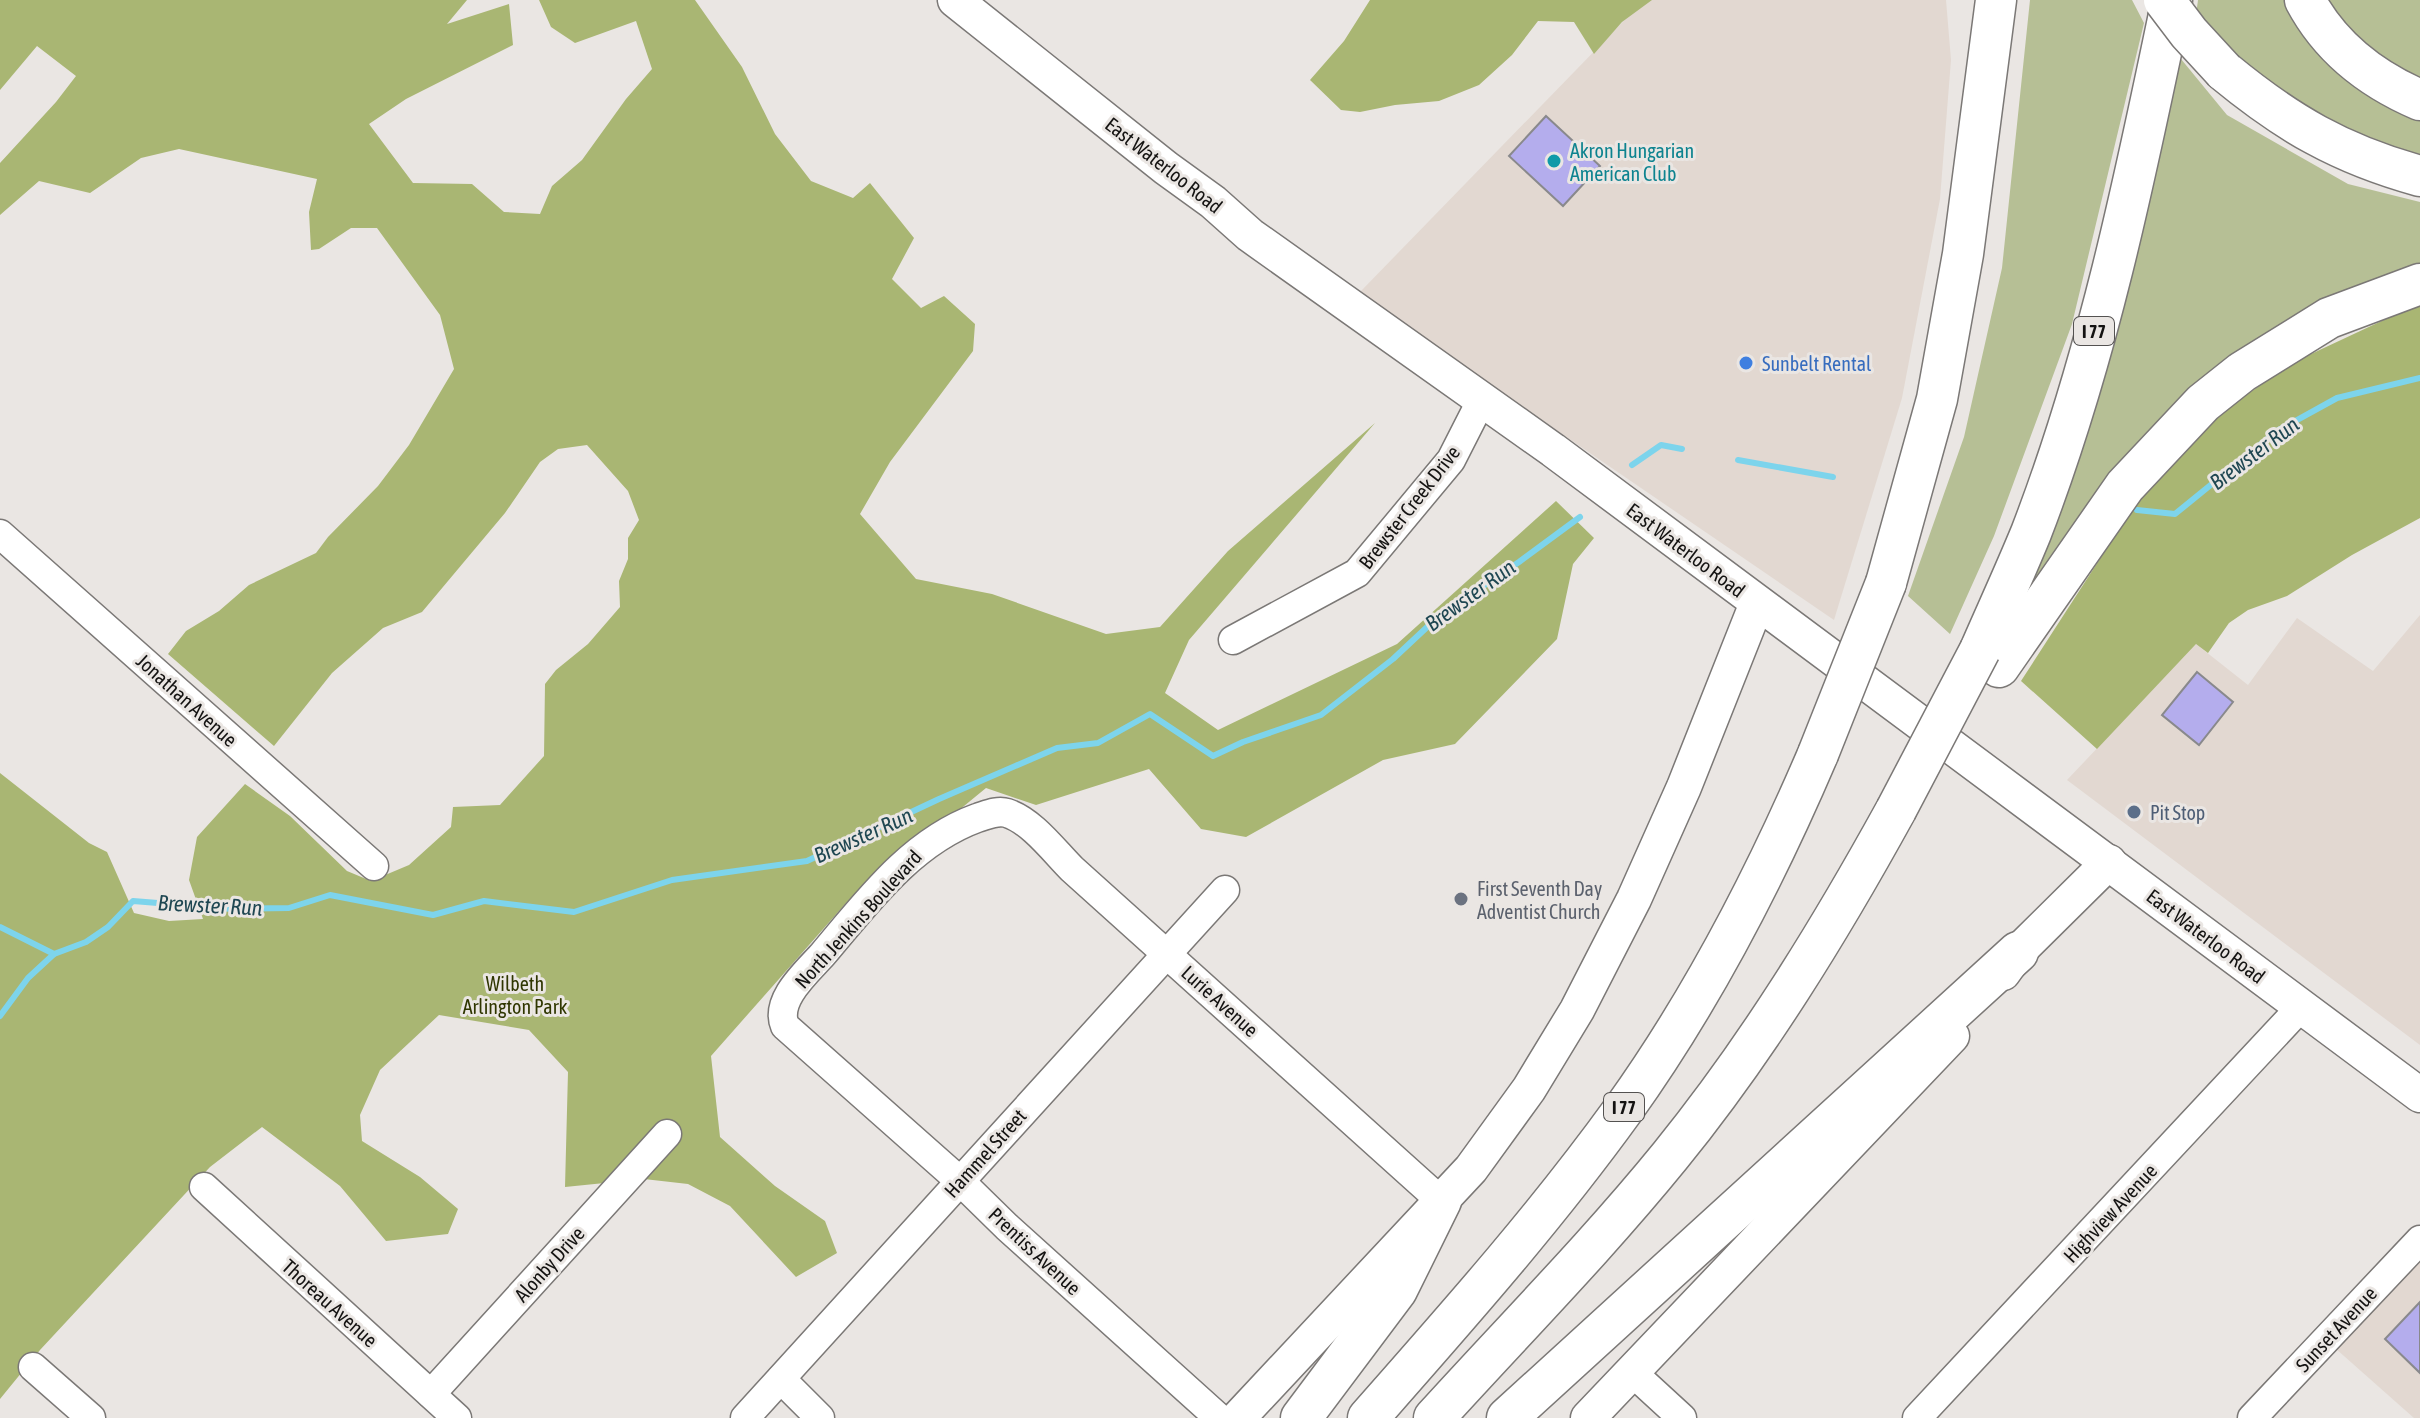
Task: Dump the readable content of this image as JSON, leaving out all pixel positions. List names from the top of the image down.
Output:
{
  "streets": {
    "highway": ["I 77"],
    "main road": ["East Waterloo Road"],
    "street": [
      "Brewster Creek Drive",
      "Jonathan Avenue",
      "North Jenkins Boulevard",
      "Lurie Avenue",
      "Hammel Street",
      "Highview Avenue",
      "Prentiss Avenue",
      "Alonby Drive",
      "Thoreau Avenue",
      "Sunset Avenue"
    ]
  },
  "crossings": [
    ["East Waterloo Road", "Brewster Creek Drive"],
    ["East Waterloo Road", "Highview Avenue"],
    ["North Jenkins Boulevard", "Lurie Avenue"],
    ["North Jenkins Boulevard", "Prentiss Avenue"],
    ["Lurie Avenue", "Hammel Street"],
    ["Hammel Street", "Prentiss Avenue"],
    ["Alonby Drive", "Thoreau Avenue"]
  ],
  "water": ["Brewster Run"],
  "parks": ["Wilbeth Arlington Park"],
  "places": [
    "Akron Hungarian American Club",
    "Sunbelt Rental",
    "Pit Stop",
    "First Seventh Day Adventist Church"
  ]
}
